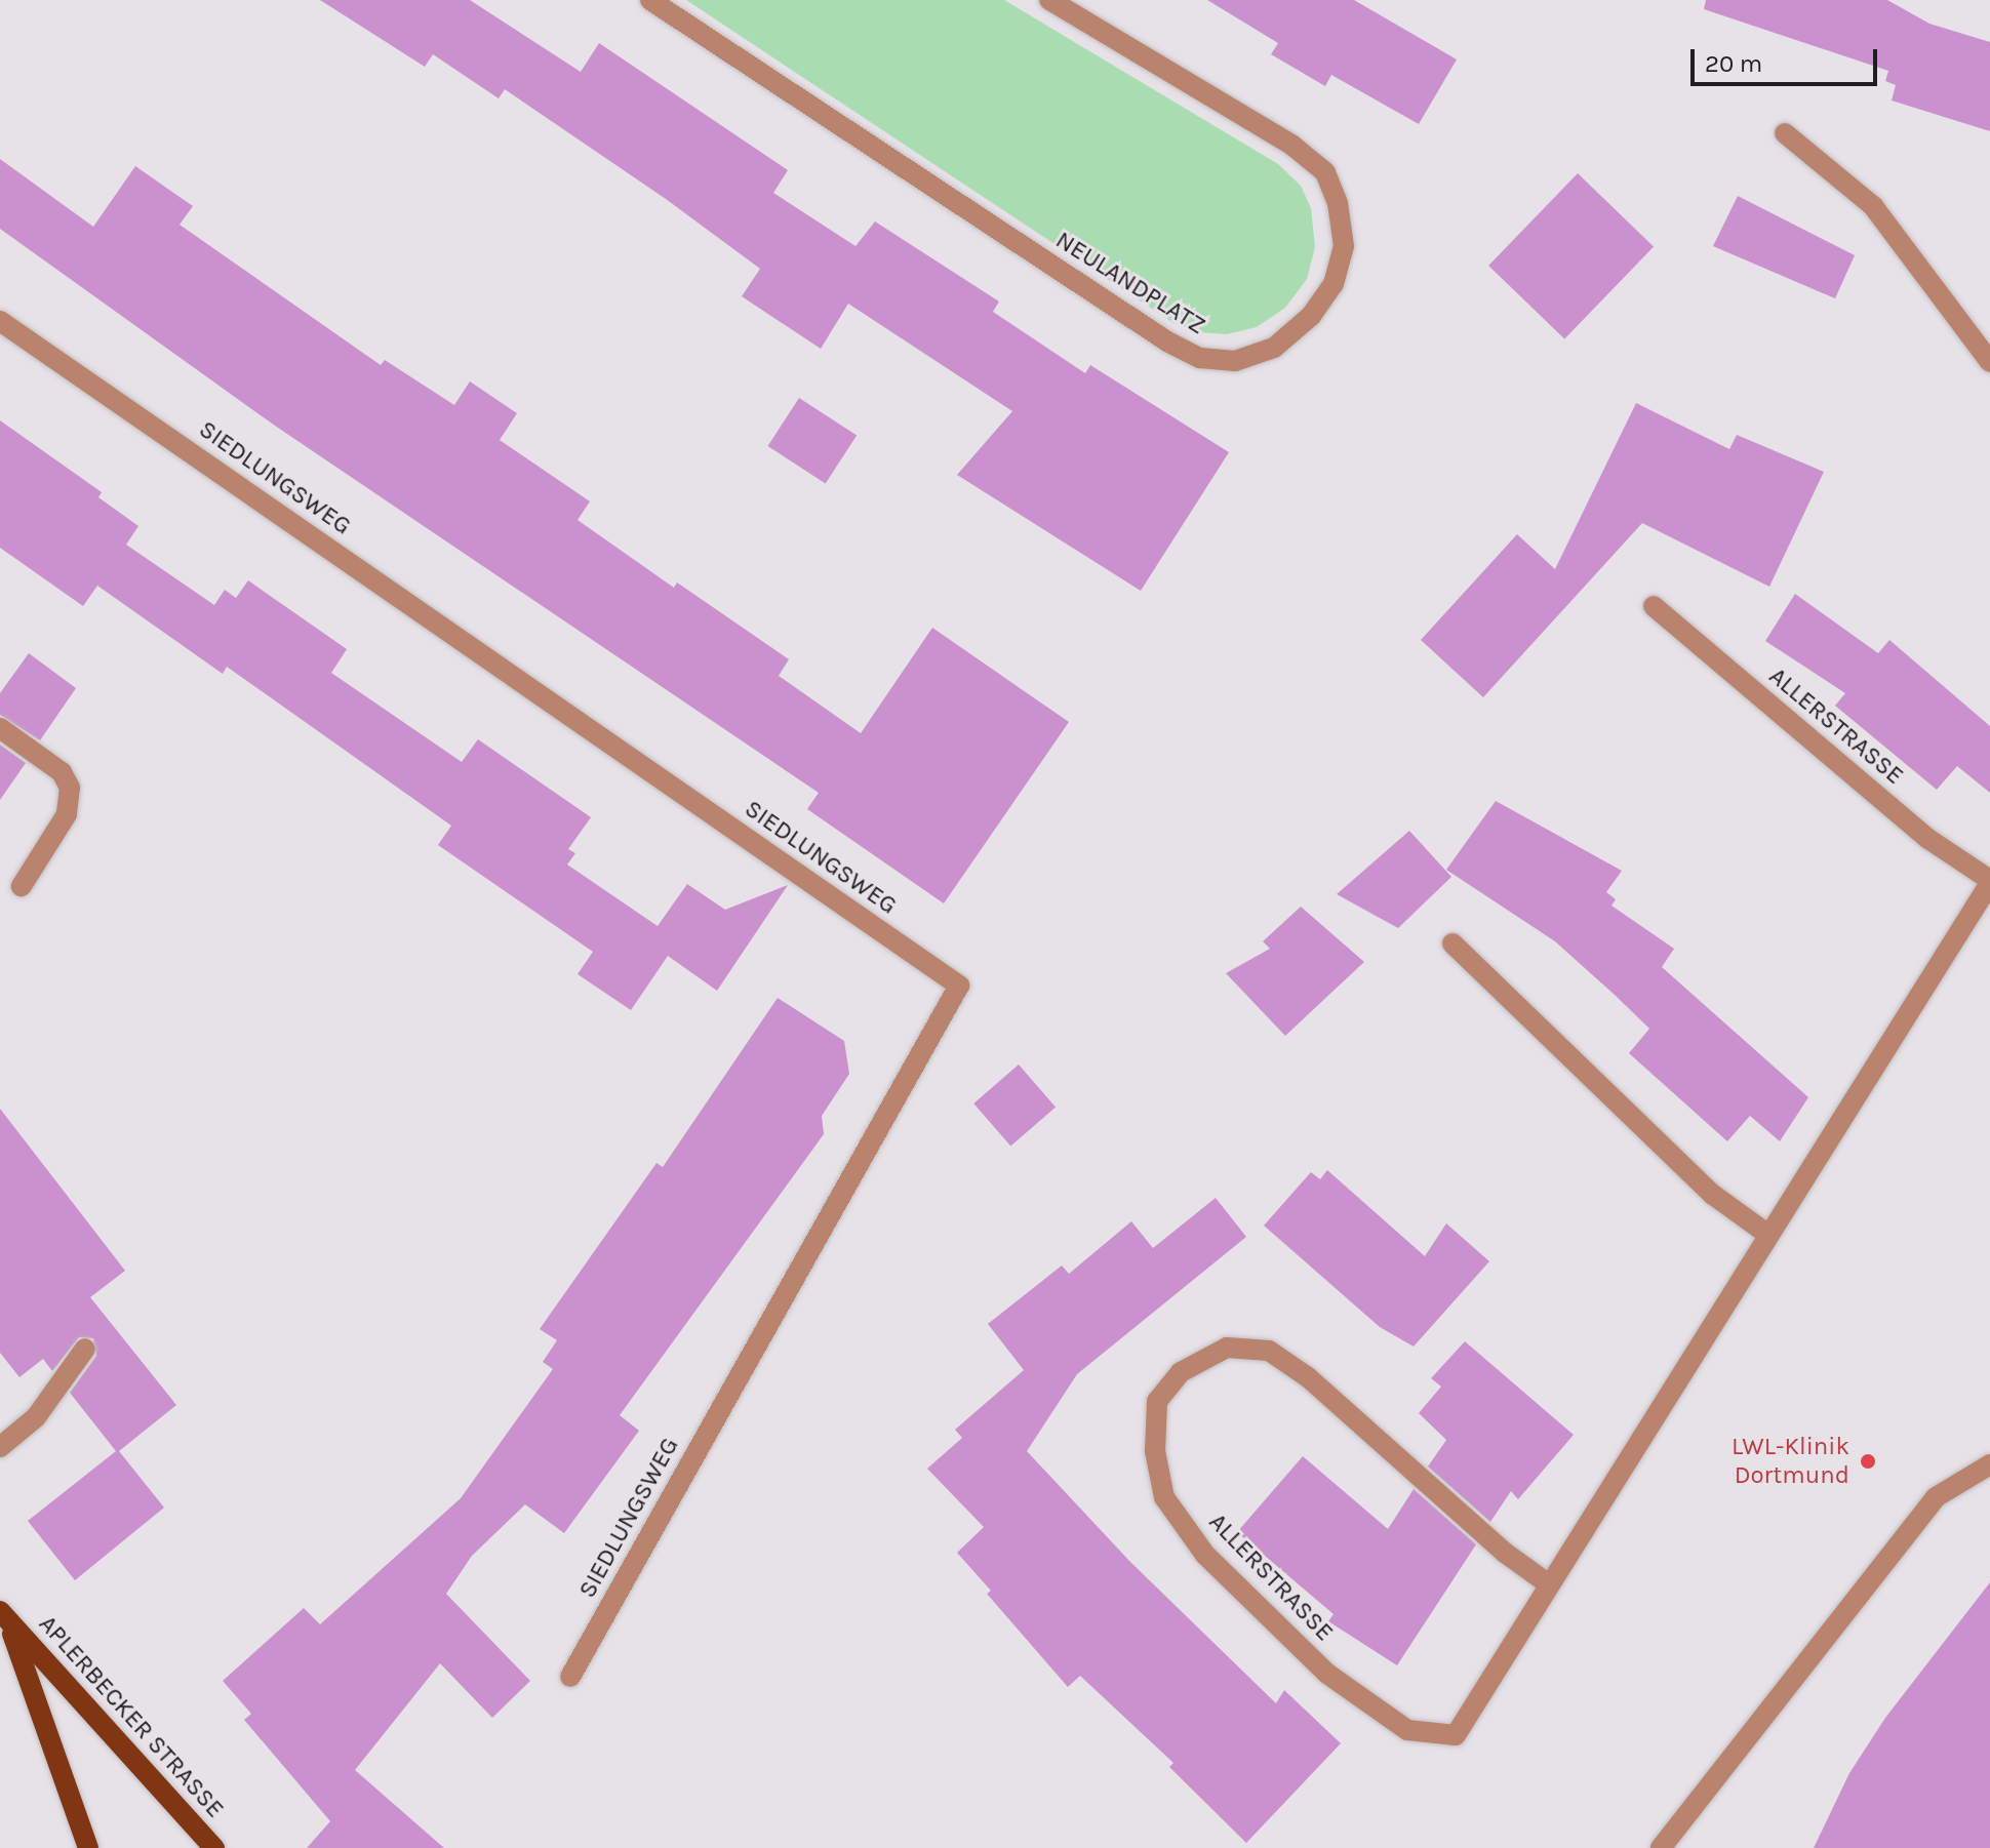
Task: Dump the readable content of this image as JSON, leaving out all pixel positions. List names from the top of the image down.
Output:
{
  "streets": {
    "main road": ["APLERBECKER STRASSE"],
    "street": ["NEULANDPLATZ", "SIEDLUNGSWEG", "ALLERSTRASSE"]
  },
  "places": ["LWL-Klinik Dortmund"],
  "scale_bar": "20 m"
}
